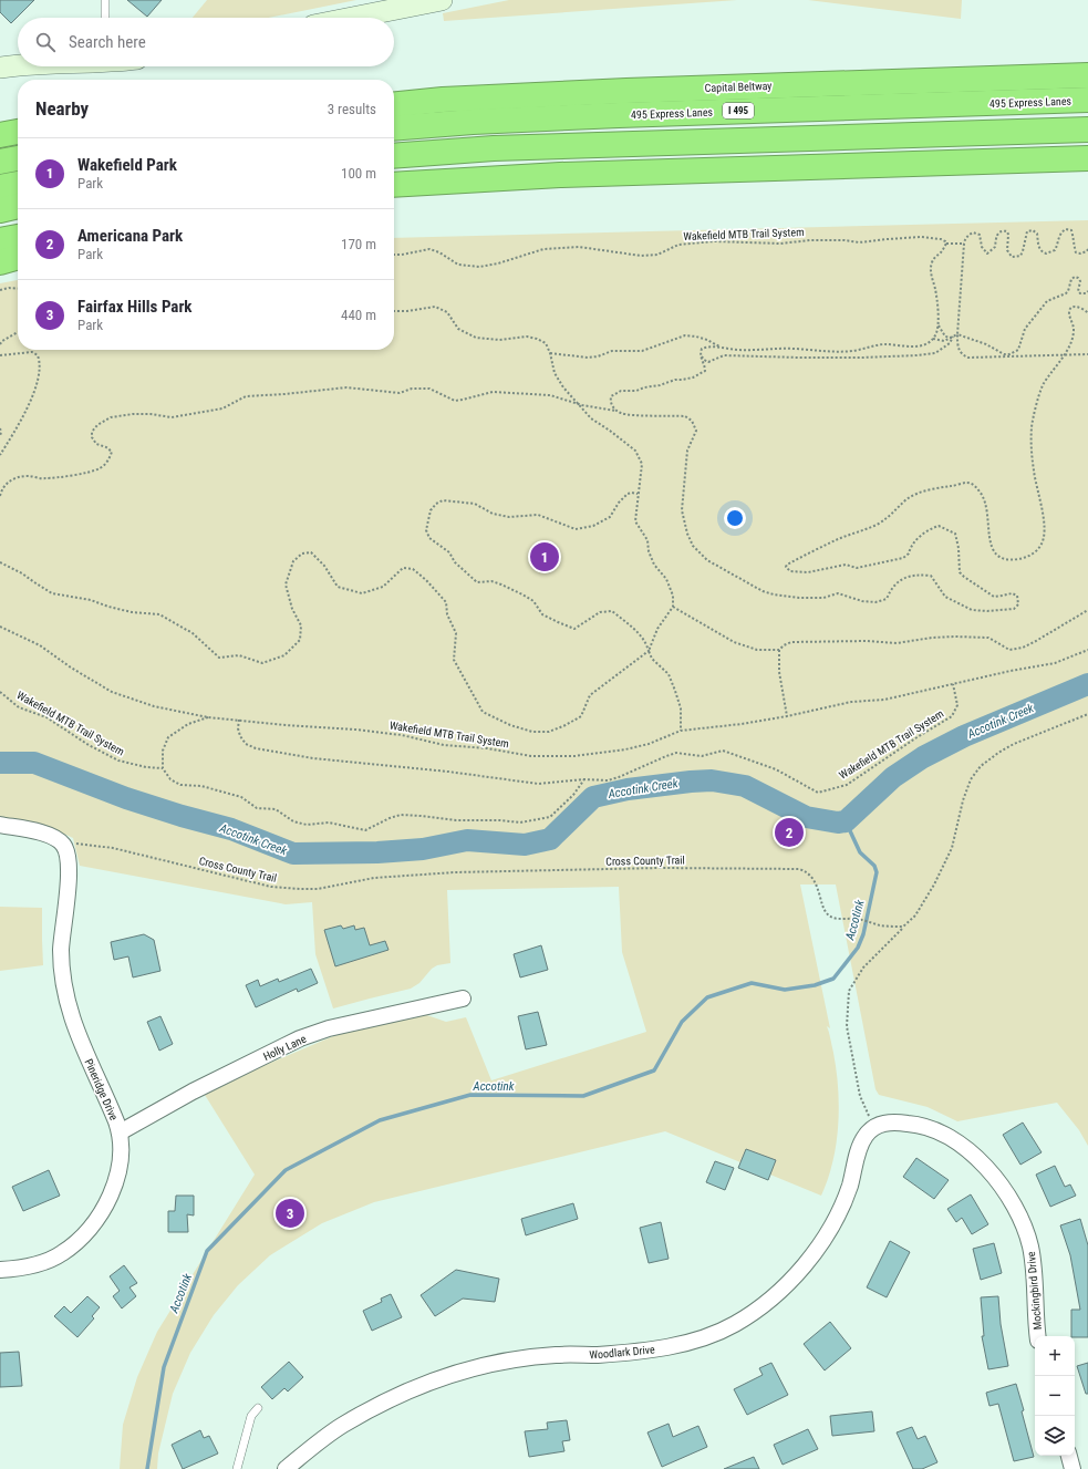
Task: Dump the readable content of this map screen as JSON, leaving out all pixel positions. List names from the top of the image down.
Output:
{
  "streets": {
    "highway": ["Capital Beltway", "495 Express Lanes", "I 495"],
    "street": [
      "Holly Lane",
      "Pineridge Drive",
      "Mockingbird Drive",
      "Woodlark Drive"
    ],
    "path": ["Wakefield MTB Trail System", "Cross County Trail"]
  },
  "crossings": [
    ["Cross County Trail", "Pineridge Drive"],
    ["Holly Lane", "Pineridge Drive"],
    ["Mockingbird Drive", "Woodlark Drive"]
  ],
  "water": ["Accotink Creek", "Accotink"],
  "page": {
    "search": "Search here",
    "heading": ["Nearby", "3 results"],
    "list": [
      {
        "mark": "1",
        "name": "Wakefield Park",
        "note": "Park",
        "value": "100 m"
      },
      {
        "mark": "2",
        "name": "Americana Park",
        "note": "Park",
        "value": "170 m"
      },
      {
        "mark": "3",
        "name": "Fairfax Hills Park",
        "note": "Park",
        "value": "440 m"
      }
    ],
    "pins": ["1", "2", "3"],
    "map_buttons": ["+", "−"]
  }
}
